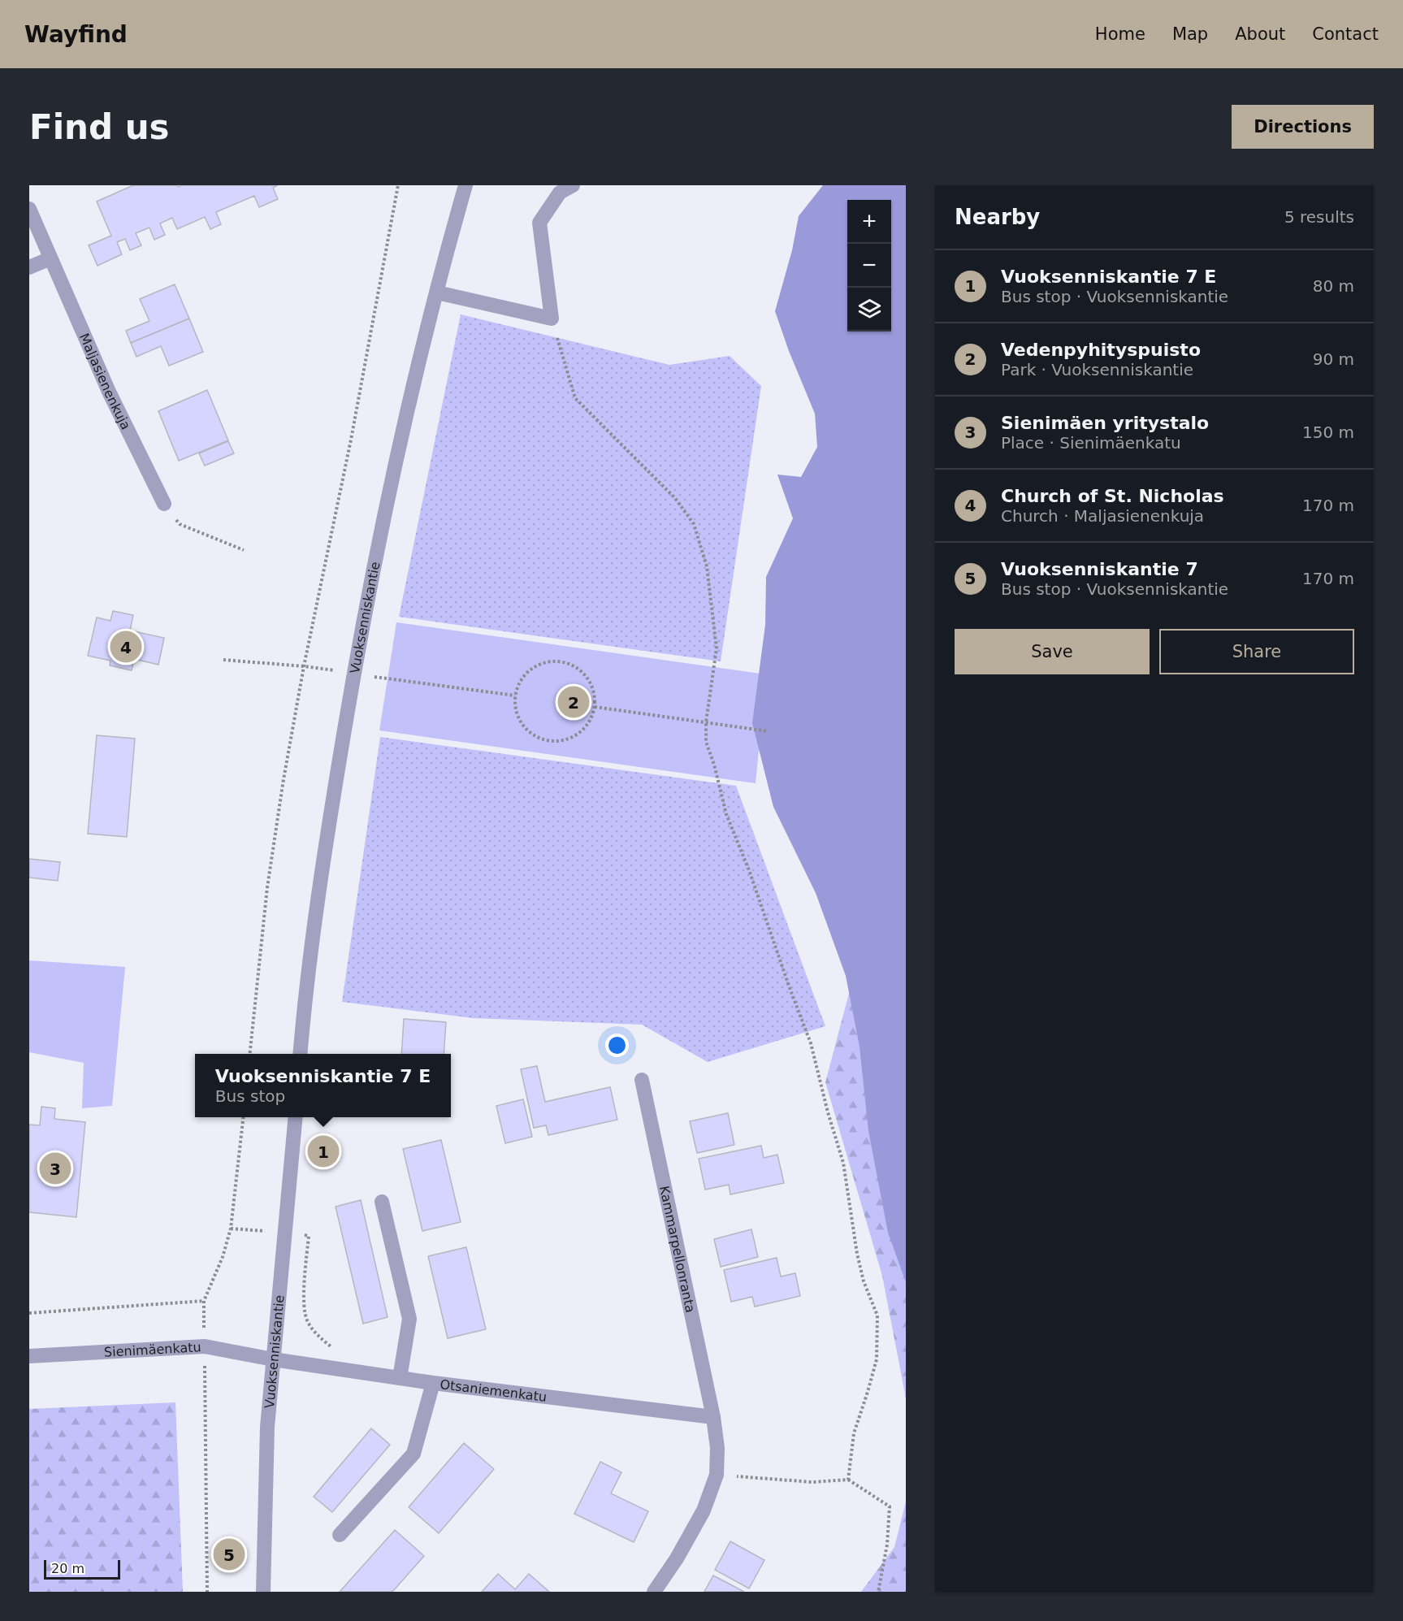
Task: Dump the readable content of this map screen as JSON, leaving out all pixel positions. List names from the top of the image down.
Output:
{
  "streets": {
    "street": [
      "Maljasienenkuja",
      "Vuoksenniskantie",
      "Kammarpellonranta",
      "Sienimäenkatu",
      "Otsaniemenkatu"
    ]
  },
  "crossings": [
    ["Vuoksenniskantie", "Sienimäenkatu"],
    ["Vuoksenniskantie", "Otsaniemenkatu"],
    ["Kammarpellonranta", "Otsaniemenkatu"],
    ["Sienimäenkatu", "Otsaniemenkatu"]
  ],
  "scale_bar": "20 m",
  "page": {
    "header": "Wayfind",
    "nav": [
      "Home",
      "Map",
      "About",
      "Contact"
    ],
    "buttons": [
      "Directions",
      ["Save", "Share"]
    ],
    "title": "Find us",
    "heading": ["Nearby", "5 results"],
    "map_buttons": ["+", "−"],
    "list": [
      {
        "mark": "1",
        "name": "Vuoksenniskantie 7 E",
        "note": "Bus stop · Vuoksenniskantie",
        "value": "80 m"
      },
      {
        "mark": "2",
        "name": "Vedenpyhityspuisto",
        "note": "Park · Vuoksenniskantie",
        "value": "90 m"
      },
      {
        "mark": "3",
        "name": "Sienimäen yritystalo",
        "note": "Place · Sienimäenkatu",
        "value": "150 m"
      },
      {
        "mark": "4",
        "name": "Church of St. Nicholas",
        "note": "Church · Maljasienenkuja",
        "value": "170 m"
      },
      {
        "mark": "5",
        "name": "Vuoksenniskantie 7",
        "note": "Bus stop · Vuoksenniskantie",
        "value": "170 m"
      }
    ],
    "pins": [
      "4",
      "2",
      "1",
      "3",
      "5"
    ],
    "popup": ["Vuoksenniskantie 7 E", "Bus stop"],
    "scale": "20 m"
  }
}
